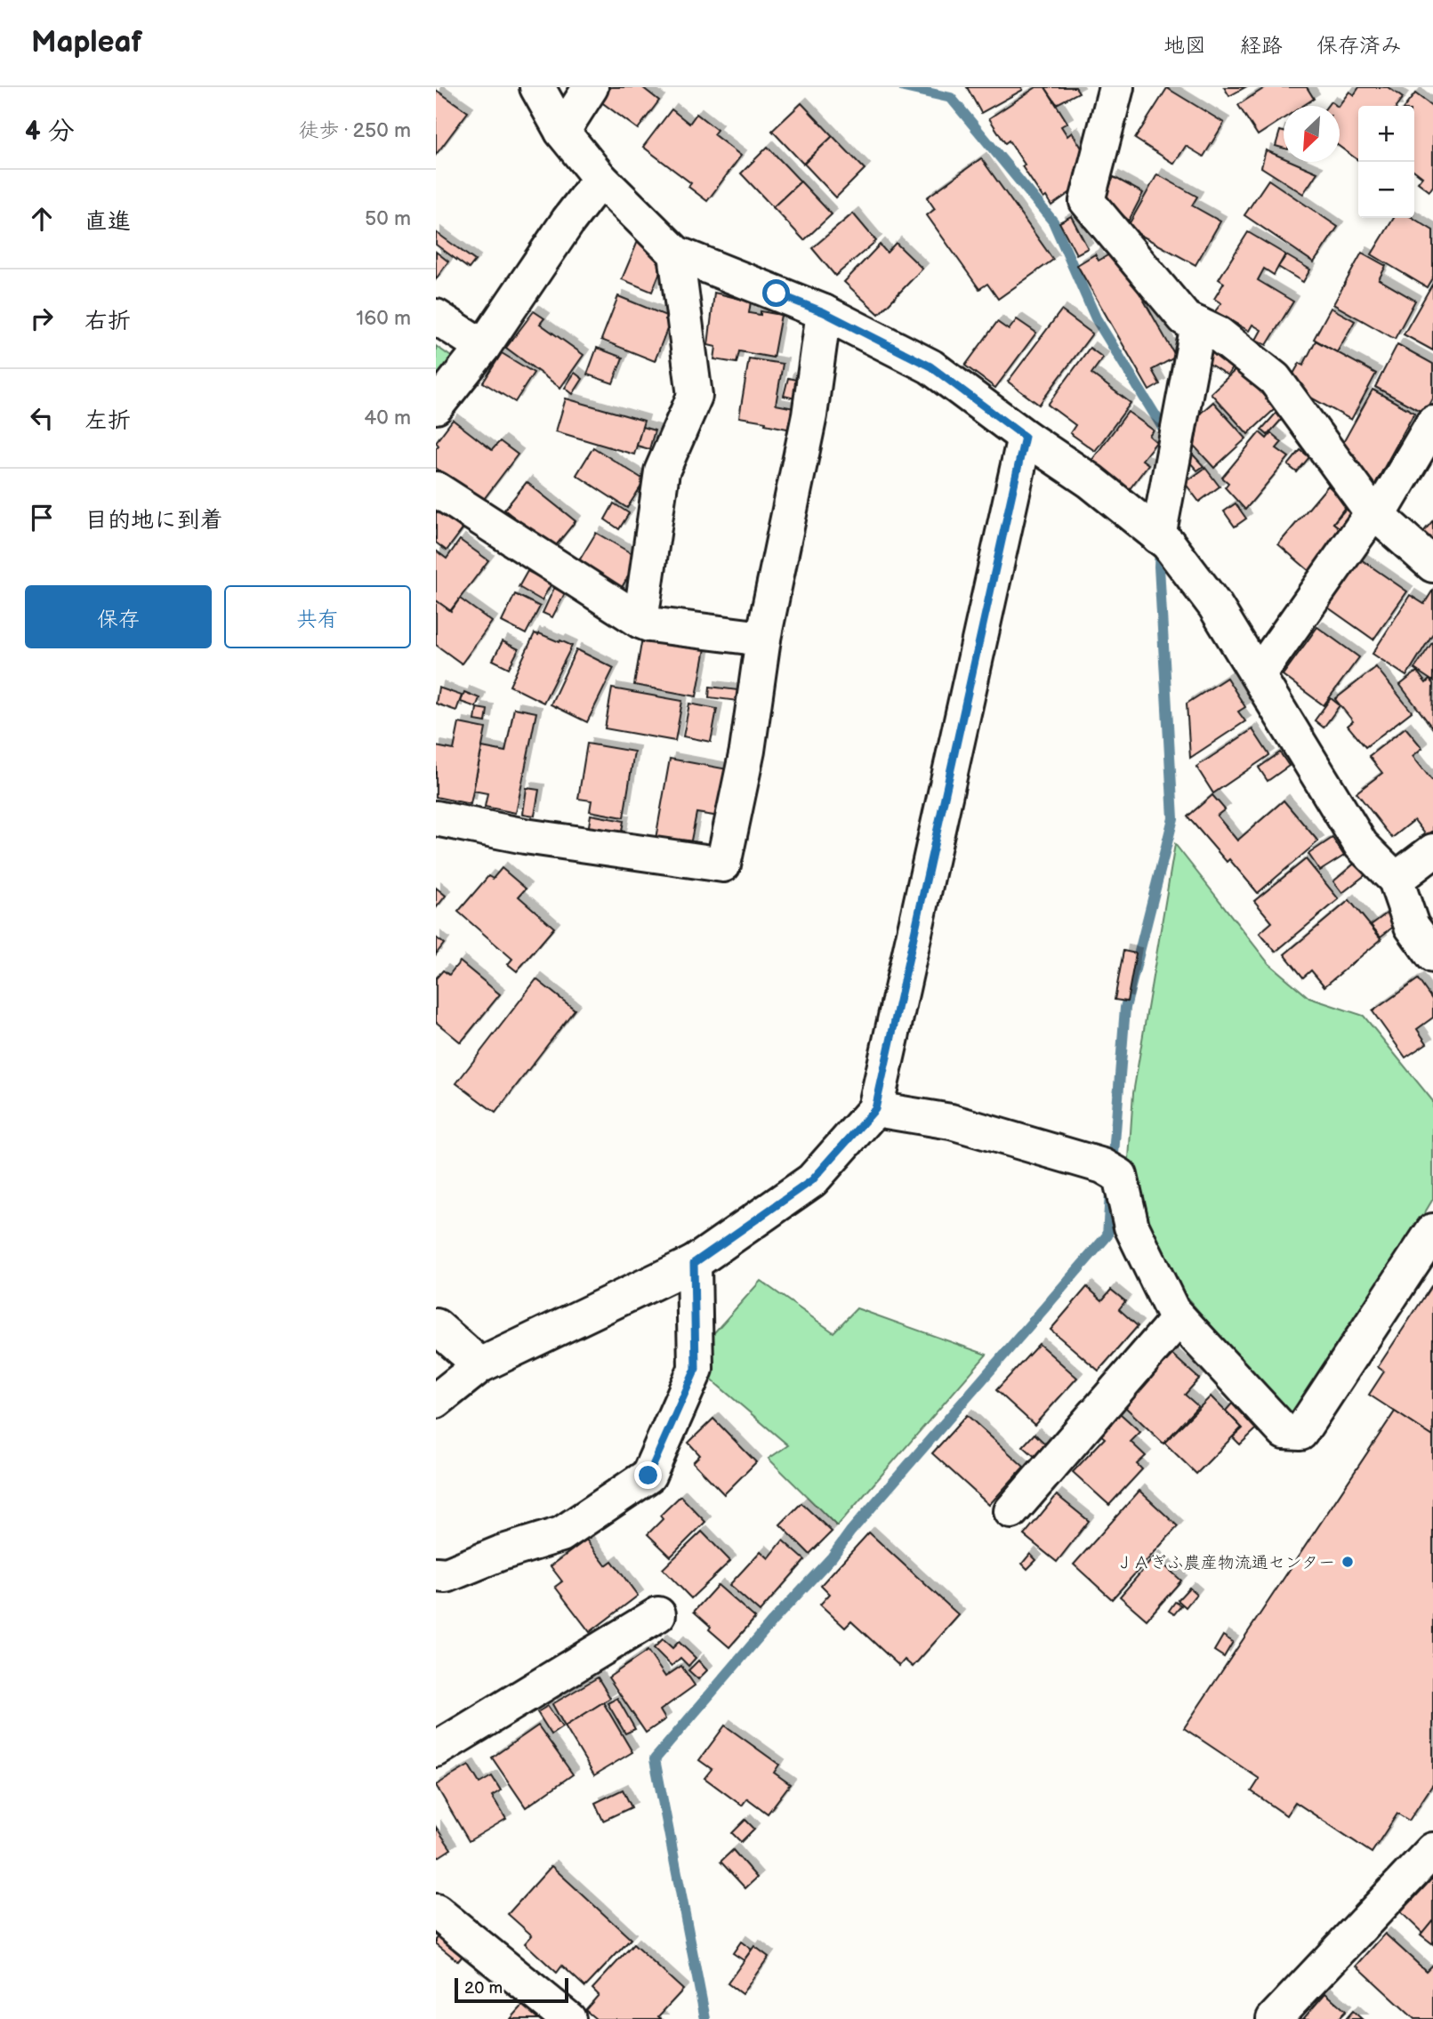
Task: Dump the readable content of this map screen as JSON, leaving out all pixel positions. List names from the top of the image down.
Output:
{
  "places": ["ＪＡぎふ農産物流通センター"],
  "scale_bar": "20 m",
  "north": "bottom left",
  "page": {
    "header": "Mapleaf",
    "nav": ["地図", "経路", "保存済み"],
    "heading": ["4 分", "徒歩 · 250 m"],
    "map_buttons": ["+", "−"],
    "list": [
      ["直進", "50 m"],
      ["右折", "160 m"],
      ["左折", "40 m"],
      "目的地に到着"
    ],
    "buttons": ["保存", "共有"],
    "scale": "20 m"
  }
}
